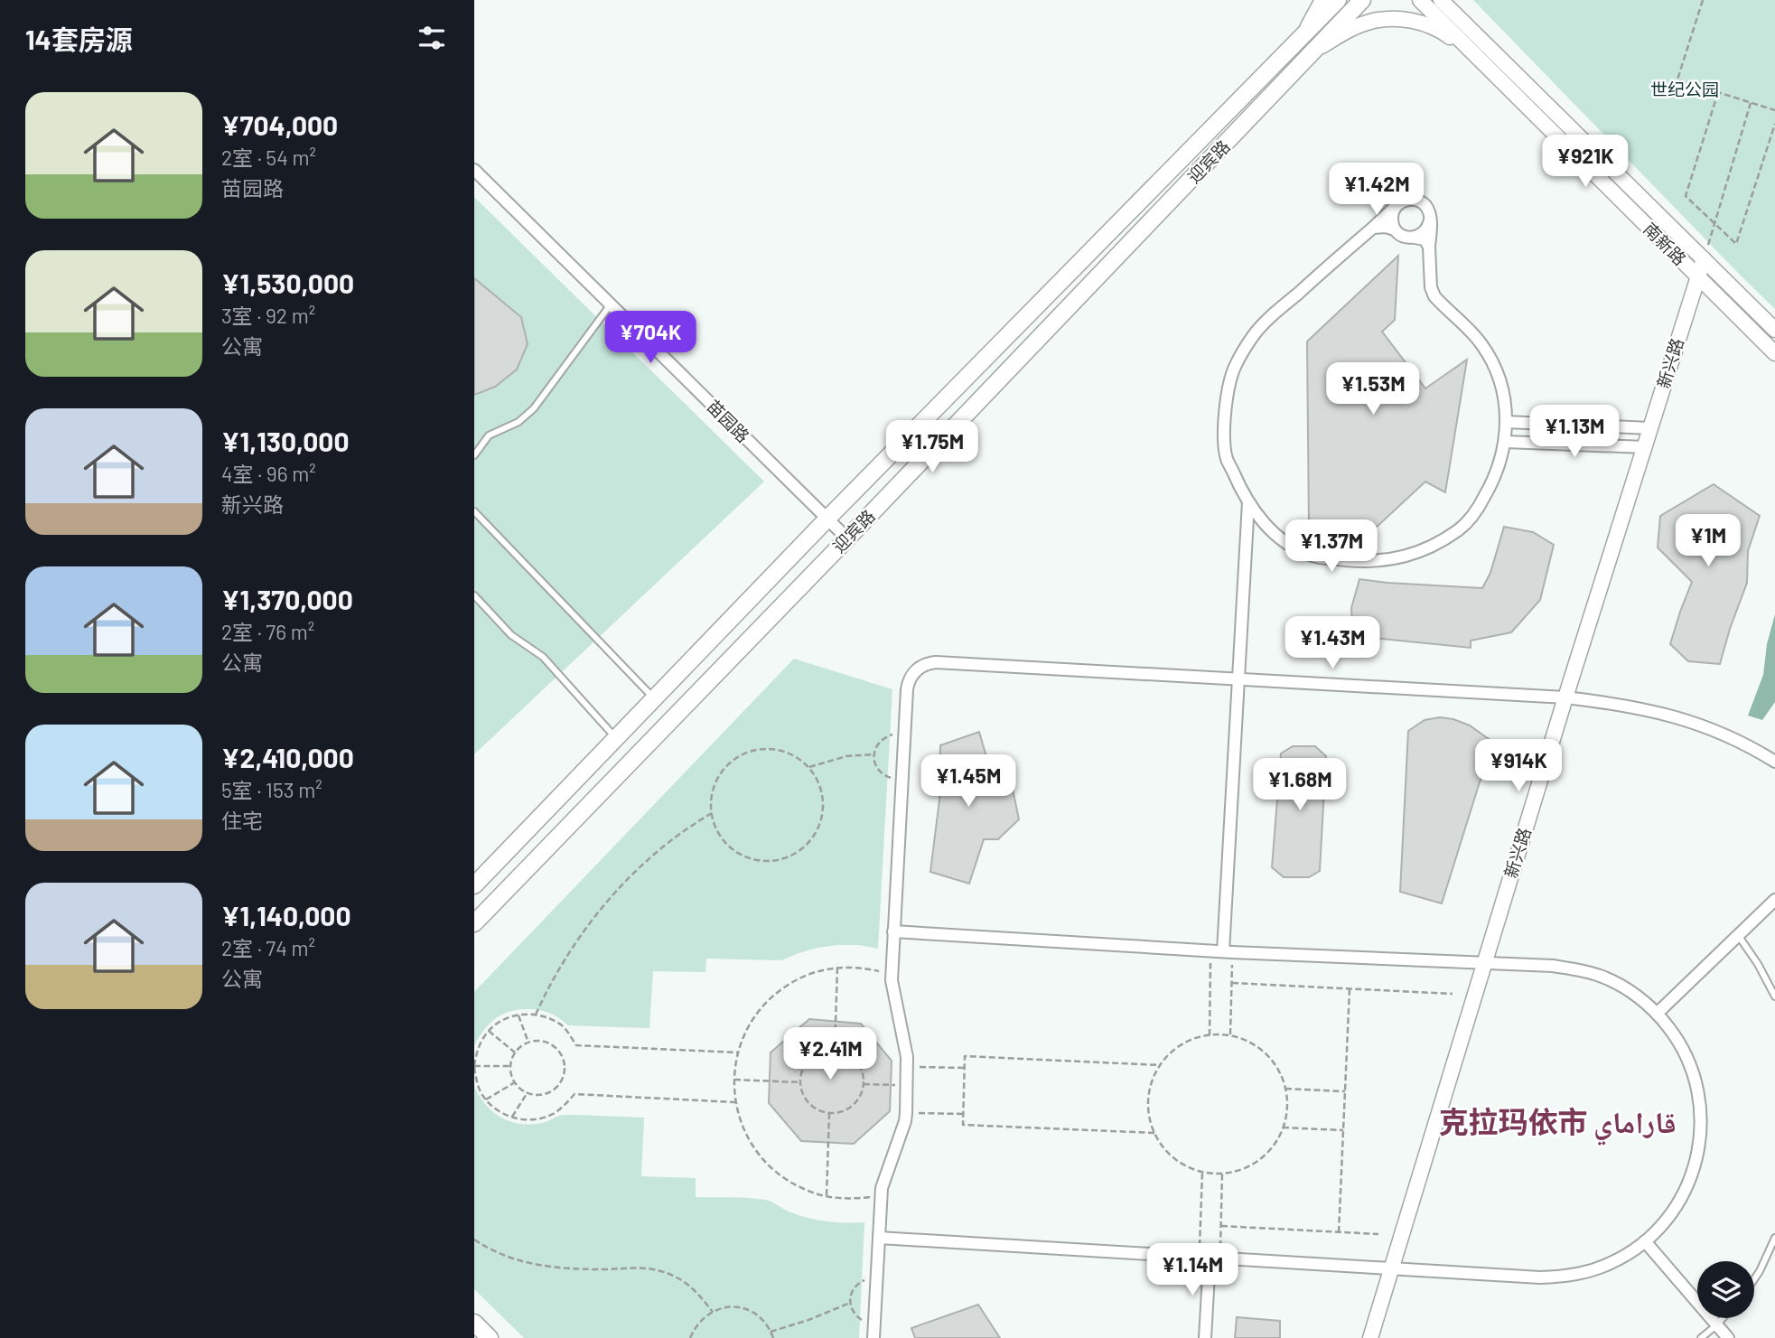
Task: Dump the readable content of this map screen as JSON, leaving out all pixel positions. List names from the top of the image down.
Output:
{
  "streets": {
    "main road": ["迎宾路"],
    "street": ["南新路", "新兴路", "苗园路"]
  },
  "crossings": [
    ["迎宾路", "苗园路"],
    ["南新路", "新兴路"]
  ],
  "districts": ["克拉玛依市 قاراماي"],
  "parks": ["世纪公园"],
  "page": {
    "heading": "14套房源",
    "list": [
      {
        "name": "¥704,000",
        "note": "2室 · 54 m² · 苗园路"
      },
      {
        "name": "¥1,530,000",
        "note": "3室 · 92 m² · 公寓"
      },
      {
        "name": "¥1,130,000",
        "note": "4室 · 96 m² · 新兴路"
      },
      {
        "name": "¥1,370,000",
        "note": "2室 · 76 m² · 公寓"
      },
      {
        "name": "¥2,410,000",
        "note": "5室 · 153 m² · 住宅"
      },
      {
        "name": "¥1,140,000",
        "note": "2室 · 74 m² · 公寓"
      }
    ],
    "price": [
      "¥921K",
      "¥1.42M",
      "¥704K",
      "¥1.53M",
      "¥1.13M",
      "¥1.75M",
      "¥1M",
      "¥1.37M",
      "¥1.43M",
      "¥914K",
      "¥1.45M",
      "¥1.68M",
      "¥2.41M",
      "¥1.14M"
    ]
  }
}
